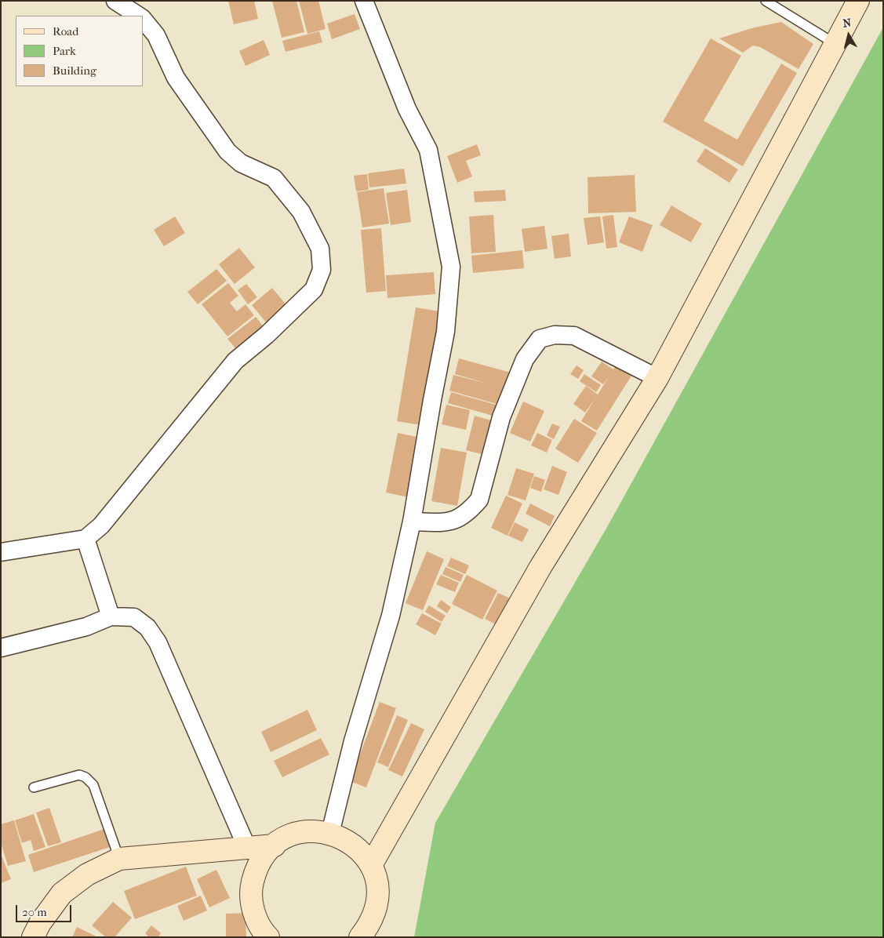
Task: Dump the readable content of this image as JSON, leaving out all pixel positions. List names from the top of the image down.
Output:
{
  "legend": ["Road", "Park", "Building"],
  "scale_bar": "20 m",
  "north": "top"
}
